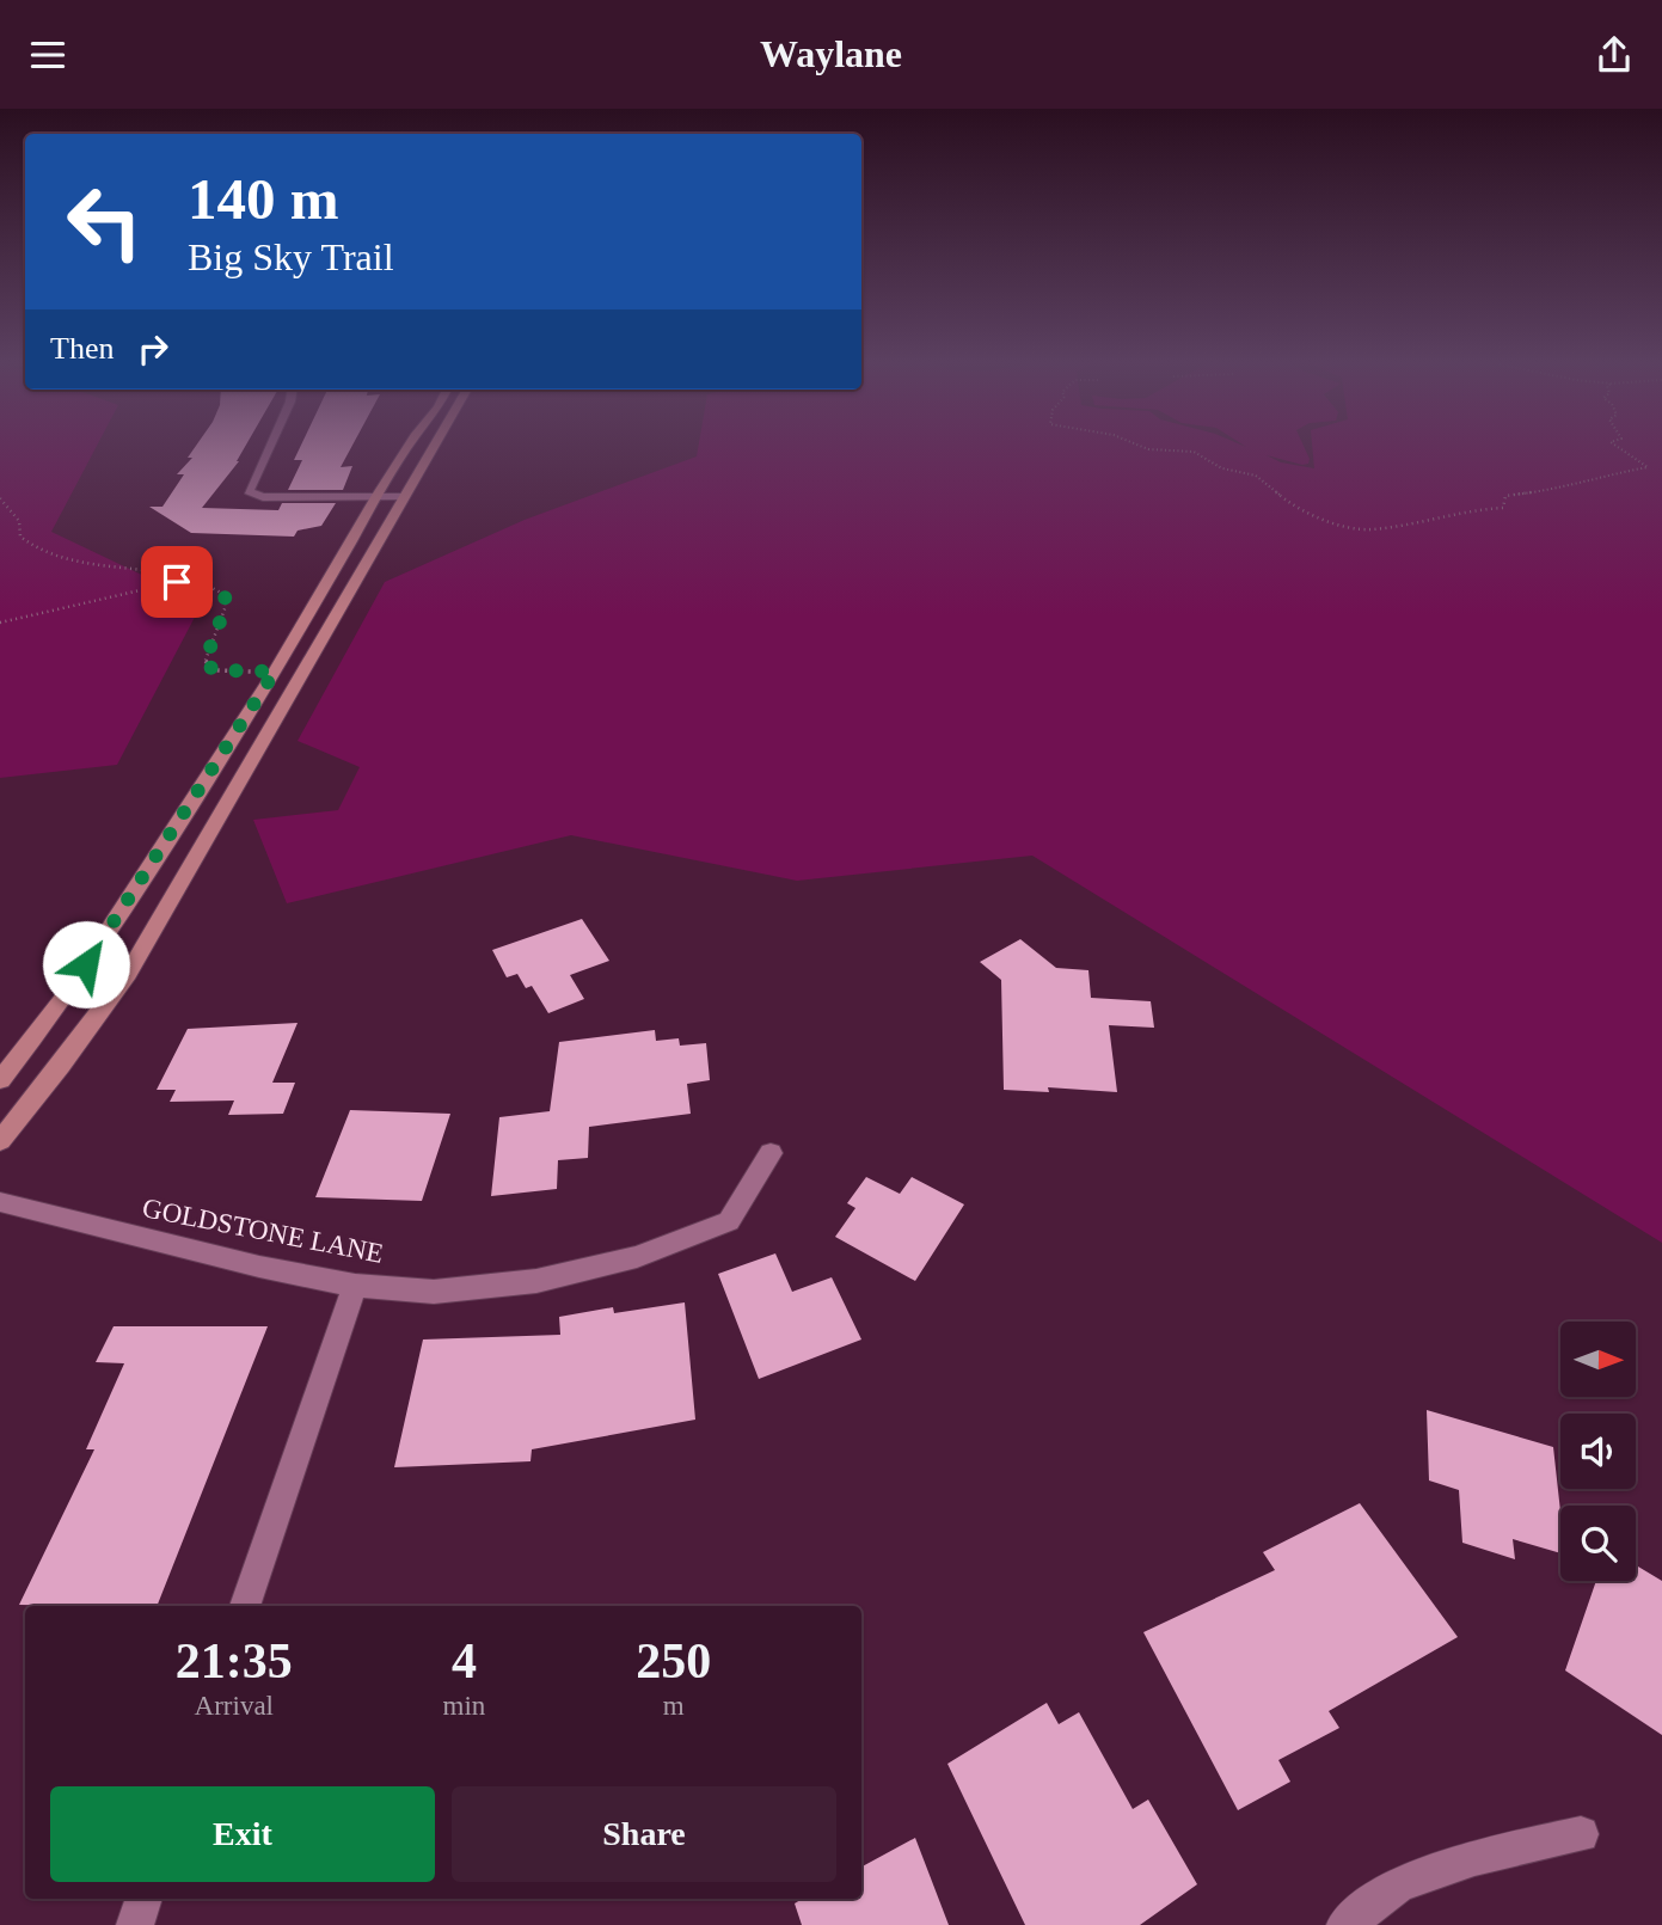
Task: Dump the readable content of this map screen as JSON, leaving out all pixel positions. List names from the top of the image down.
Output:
{
  "streets": {
    "street": ["GOLDSTONE LANE"]
  },
  "north": "right",
  "page": {
    "header": "Waylane",
    "turn": ["140 m", "Big Sky Trail"],
    "then": "Then",
    "eta": [
      "21:35",
      "Arrival",
      "4",
      "min",
      "250",
      "m"
    ],
    "buttons": ["Exit", "Share"]
  }
}
